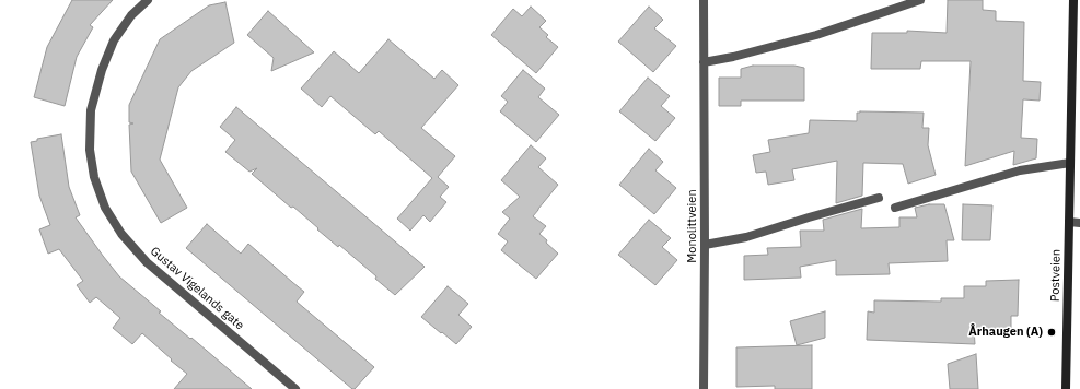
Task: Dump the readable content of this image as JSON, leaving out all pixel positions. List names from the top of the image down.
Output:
{
  "streets": {
    "street": ["Monolittveien", "Postveien", "Gustav Vigelands gate"]
  },
  "places": ["Århaugen (A)"]
}
